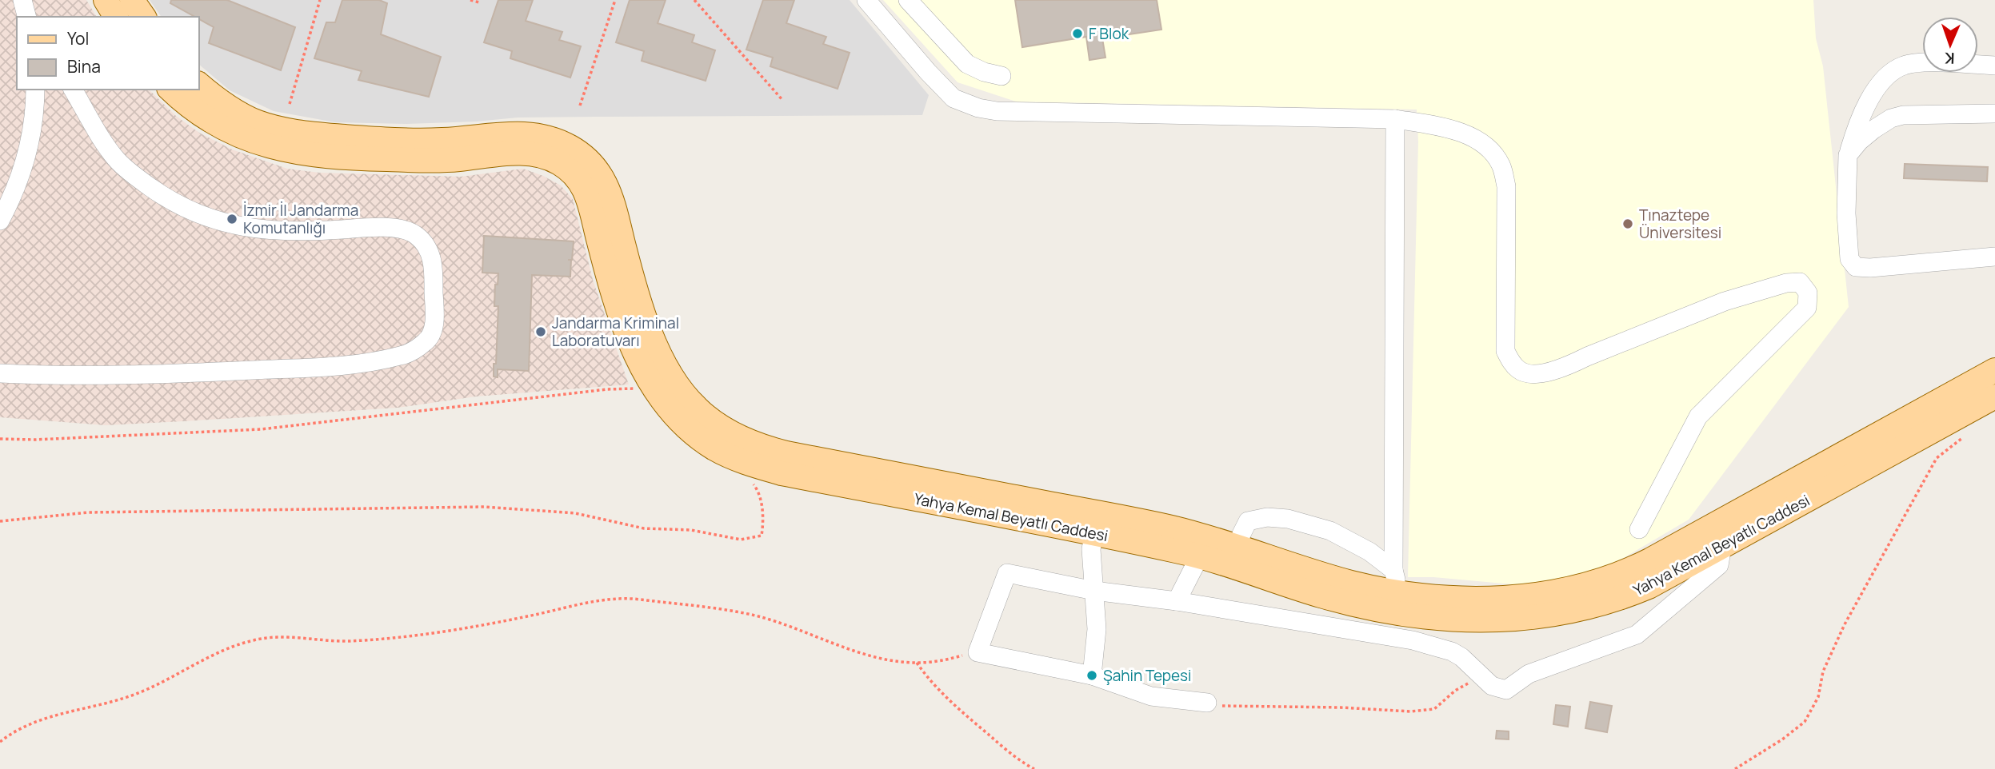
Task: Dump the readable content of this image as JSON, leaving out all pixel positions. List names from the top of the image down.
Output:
{
  "streets": {
    "main road": ["Yahya Kemal Beyatlı Caddesi"]
  },
  "places": [
    "F Blok",
    "İzmir İl Jandarma Komutanlığı",
    "Tınaztepe Üniversitesi",
    "Jandarma Kriminal Laboratuvarı",
    "Şahin Tepesi"
  ],
  "legend": ["Yol", "Bina"],
  "north": "bottom"
}
